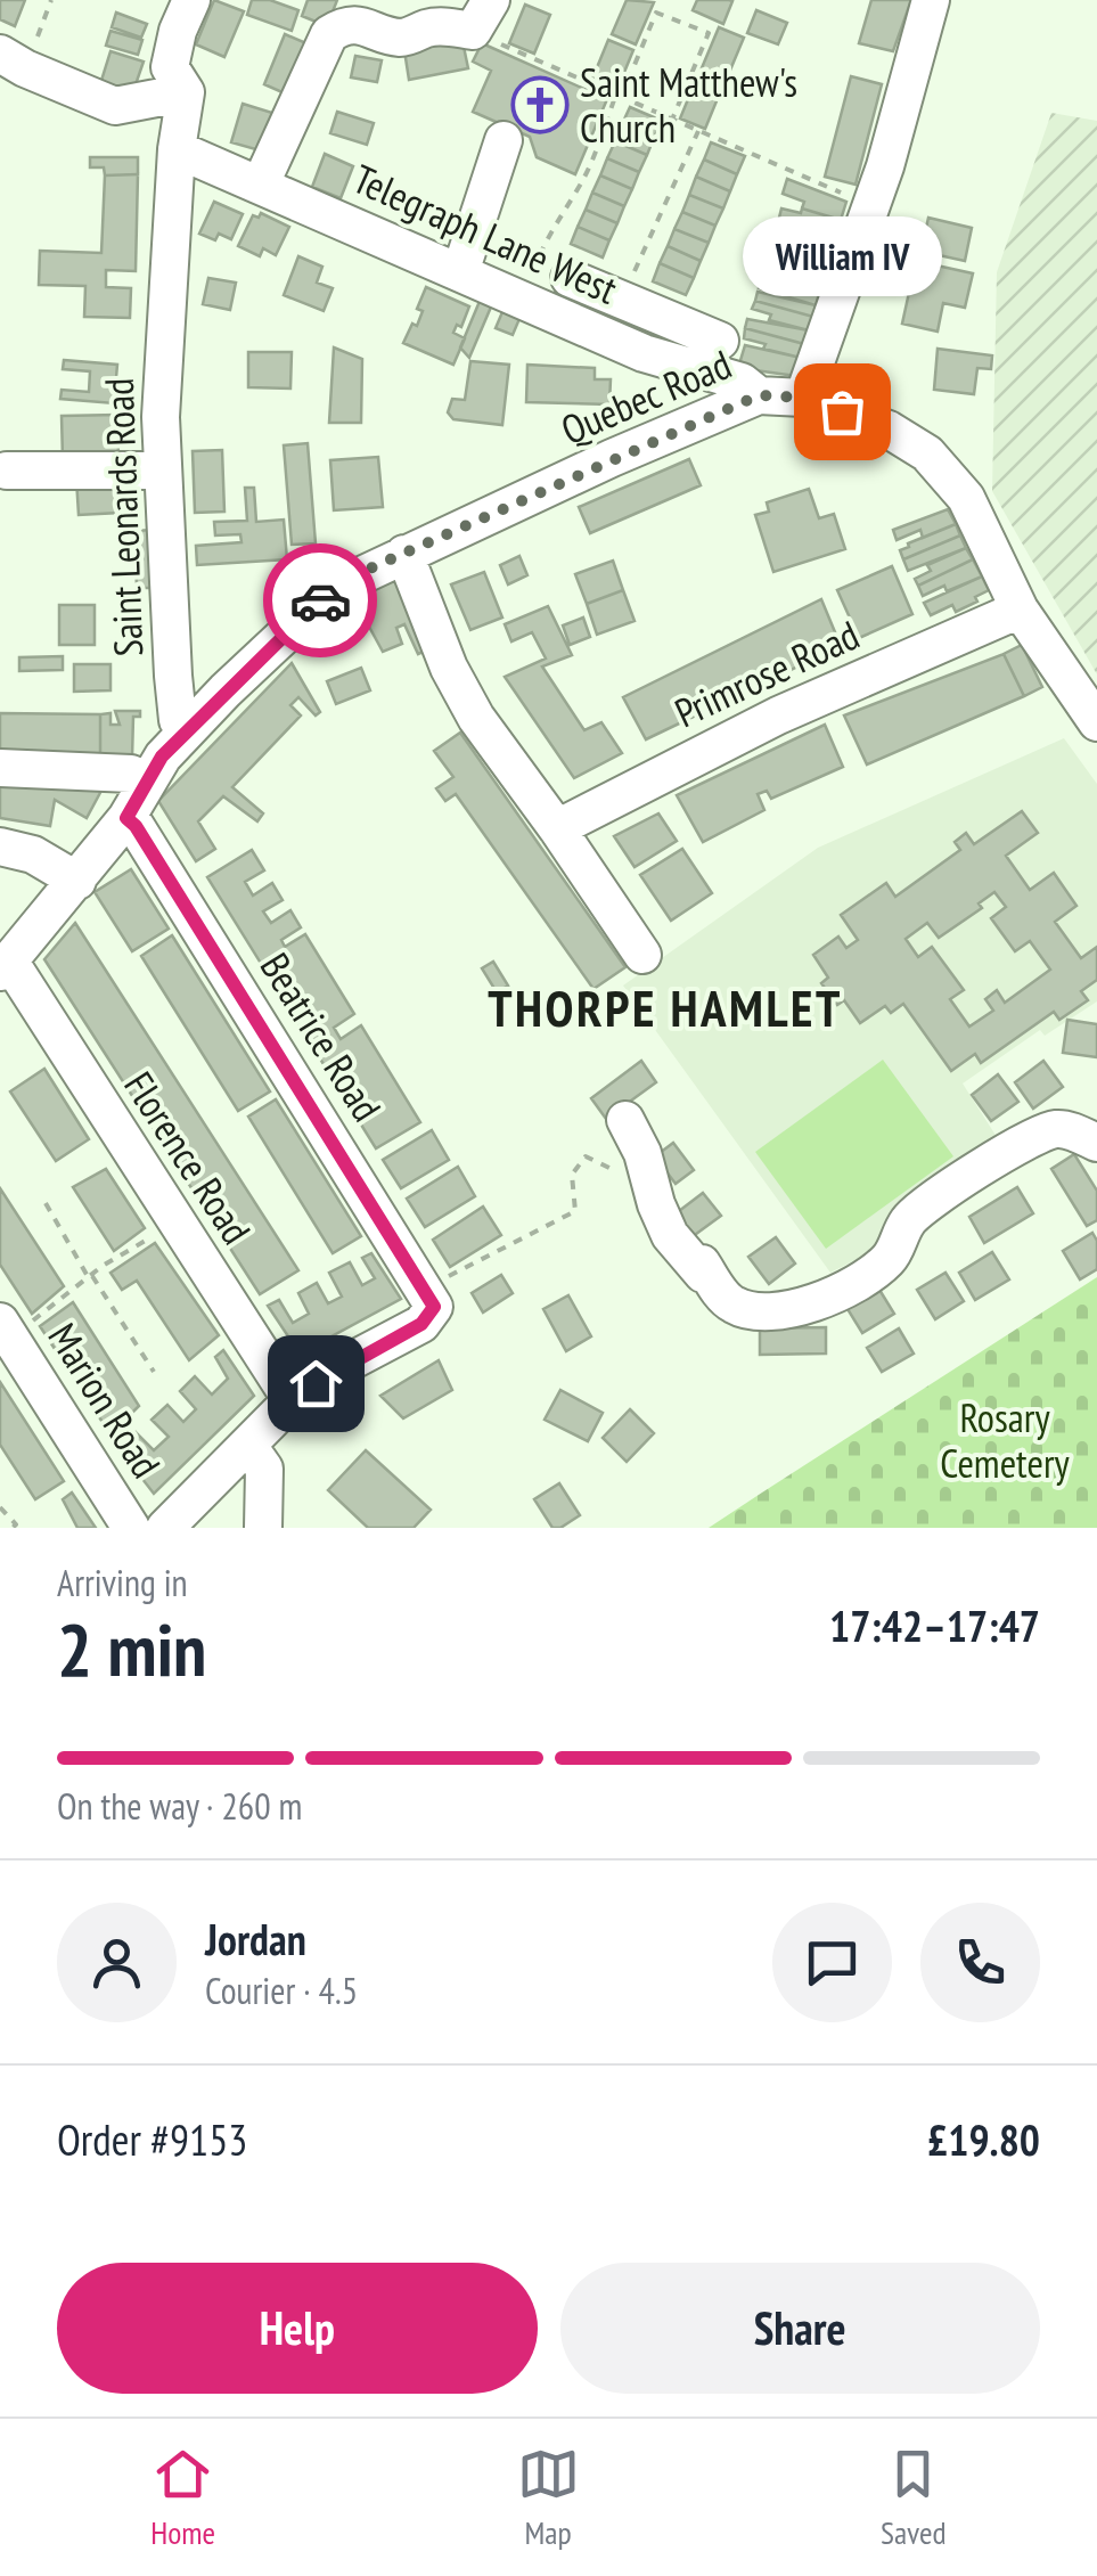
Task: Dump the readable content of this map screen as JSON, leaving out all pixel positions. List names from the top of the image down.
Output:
{
  "streets": {
    "street": [
      "Telegraph Lane West",
      "Quebec Road",
      "Saint Leonards Road",
      "Primrose Road",
      "Beatrice Road",
      "Florence Road",
      "Marion Road"
    ]
  },
  "crossings": [
    ["Telegraph Lane West", "Quebec Road"],
    ["Telegraph Lane West", "Saint Leonards Road"],
    ["Quebec Road", "Saint Leonards Road"],
    ["Quebec Road", "Primrose Road"]
  ],
  "districts": ["THORPE HAMLET"],
  "parks": ["Rosary Cemetery"],
  "places": {
    "church": ["Saint Matthew's Church"],
    "other": ["William IV"]
  },
  "page": {
    "bubble": "William IV",
    "heading": ["2 min", "Arriving in", "17:42–17:47"],
    "panel": [
      "Jordan",
      "Courier · 4.5",
      "Order #9153",
      "£19.80"
    ],
    "bar": "On the way · 260 m",
    "buttons": ["Help", "Share"],
    "tabs": ["Home", "Map", "Saved"]
  }
}
